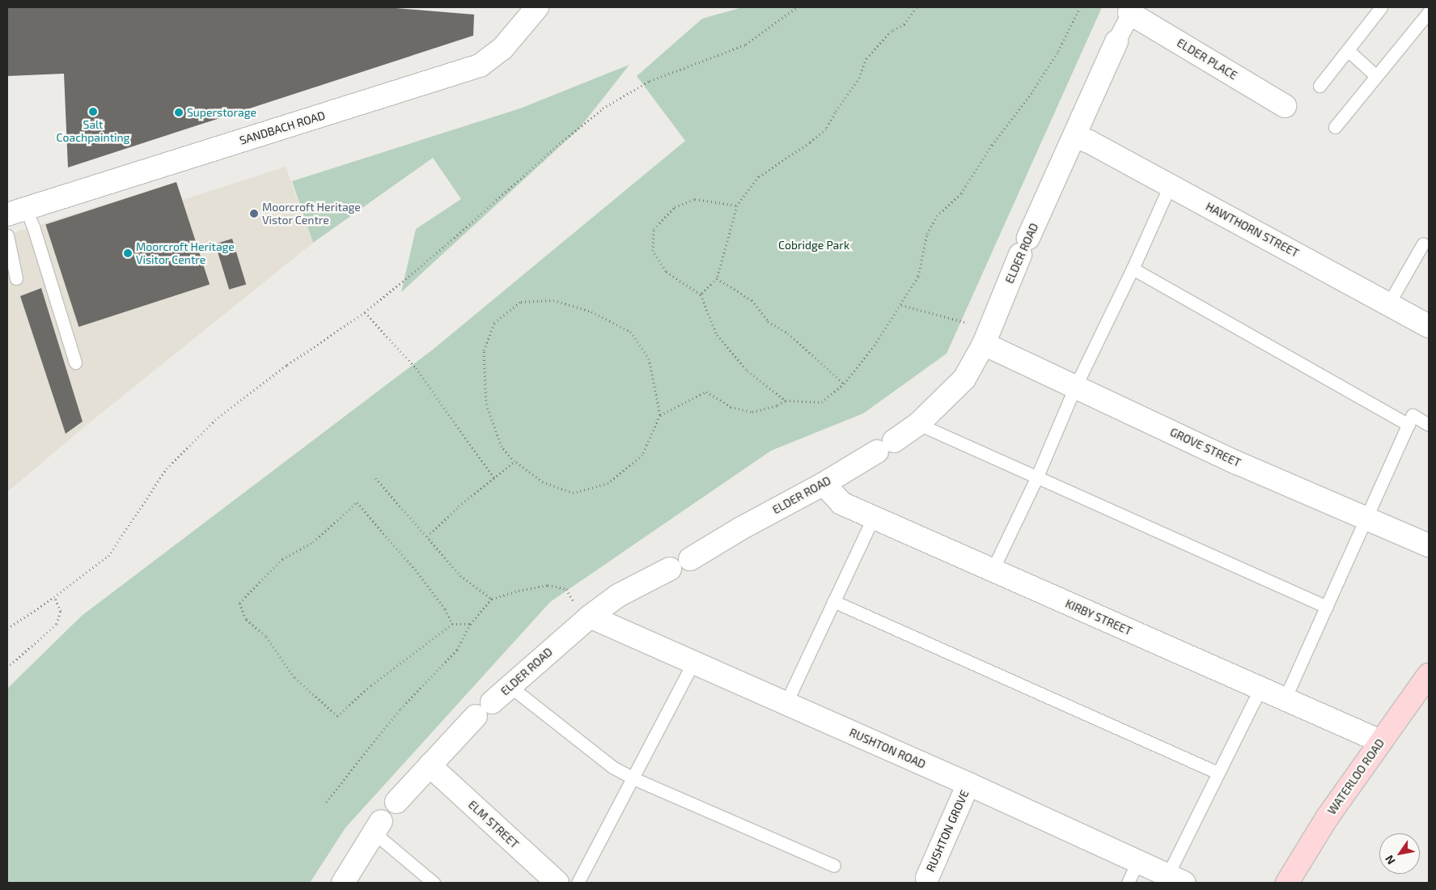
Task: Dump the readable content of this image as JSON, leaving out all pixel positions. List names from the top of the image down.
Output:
{
  "streets": {
    "main road": ["WATERLOO ROAD"],
    "street": [
      "ELDER PLACE",
      "SANDBACH ROAD",
      "HAWTHORN STREET",
      "ELDER ROAD",
      "GROVE STREET",
      "KIRBY STREET",
      "RUSHTON ROAD",
      "ELM STREET",
      "RUSHTON GROVE"
    ]
  },
  "crossings": [
    ["ELDER PLACE", "ELDER ROAD"],
    ["HAWTHORN STREET", "ELDER ROAD"],
    ["ELDER ROAD", "GROVE STREET"],
    ["ELDER ROAD", "KIRBY STREET"],
    ["ELDER ROAD", "RUSHTON ROAD"],
    ["ELDER ROAD", "ELM STREET"],
    ["KIRBY STREET", "WATERLOO ROAD"],
    ["RUSHTON ROAD", "RUSHTON GROVE"]
  ],
  "parks": ["Cobridge Park"],
  "places": [
    "Salt Coachpainting",
    "Superstorage",
    "Moorcroft Heritage Vistor Centre",
    "Moorcroft Heritage Visitor Centre"
  ],
  "north": "bottom left"
}
